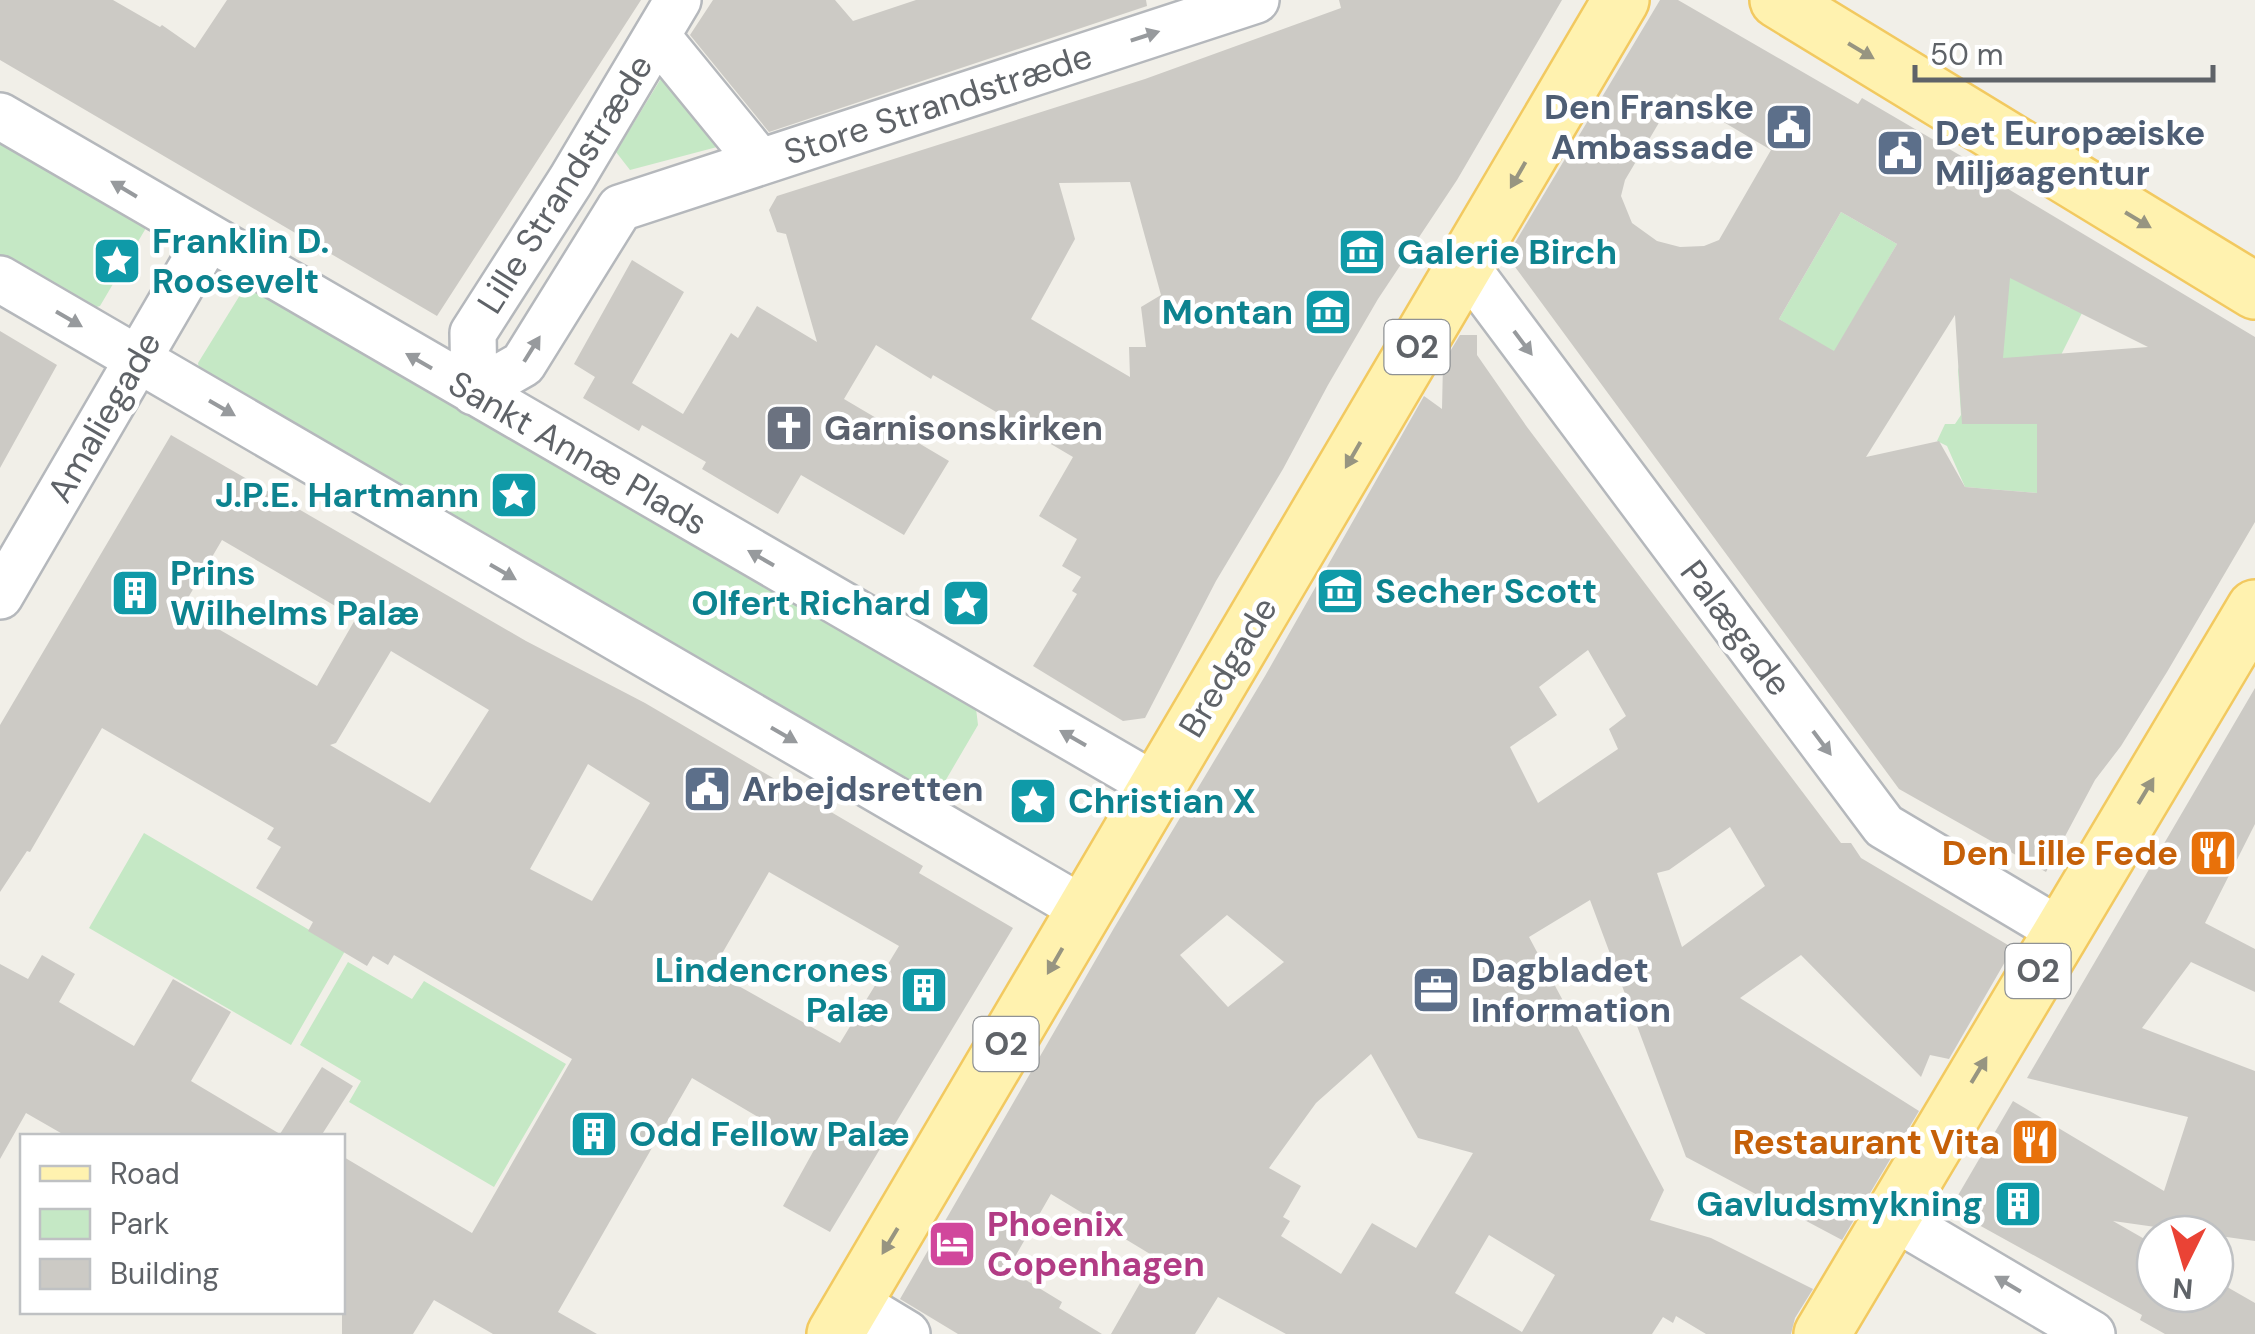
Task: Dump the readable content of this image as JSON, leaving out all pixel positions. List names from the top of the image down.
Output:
{
  "streets": {
    "main road": ["O2", "Bredgade"],
    "street": [
      "Store Strandstræde",
      "Lille Strandstræde",
      "Amaliegade",
      "Sankt Annæ Plads",
      "Palægade"
    ]
  },
  "crossings": [
    ["Store Strandstræde", "Lille Strandstræde"],
    ["Lille Strandstræde", "Sankt Annæ Plads"],
    ["O2", "Palægade"],
    ["Amaliegade", "Sankt Annæ Plads"],
    ["Sankt Annæ Plads", "Bredgade"],
    ["Palægade", "Bredgade"]
  ],
  "one_way": ["Store Strandstræde", "Palægade", "Bredgade"],
  "places": {
    "public building": ["Den Franske Ambassade", "Det Europæiske Miljøagentur", "Arbejdsretten"],
    "museum": ["Galerie Birch", "Montan", "Secher Scott"],
    "place": [
      "Franklin D. Roosevelt",
      "J.P.E. Hartmann",
      "Olfert Richard",
      "Christian X"
    ],
    "church": ["Garnisonskirken"],
    "building": [
      "Prins Wilhelms Palæ",
      "Lindencrones Palæ",
      "Odd Fellow Palæ",
      "Gavludsmykning"
    ],
    "restaurant": ["Den Lille Fede", "Restaurant Vita"],
    "office": ["Dagbladet Information"],
    "hotel": ["Phoenix Copenhagen"]
  },
  "legend": ["Road", "Park", "Building"],
  "scale_bar": "50 m",
  "north": "bottom"
}
